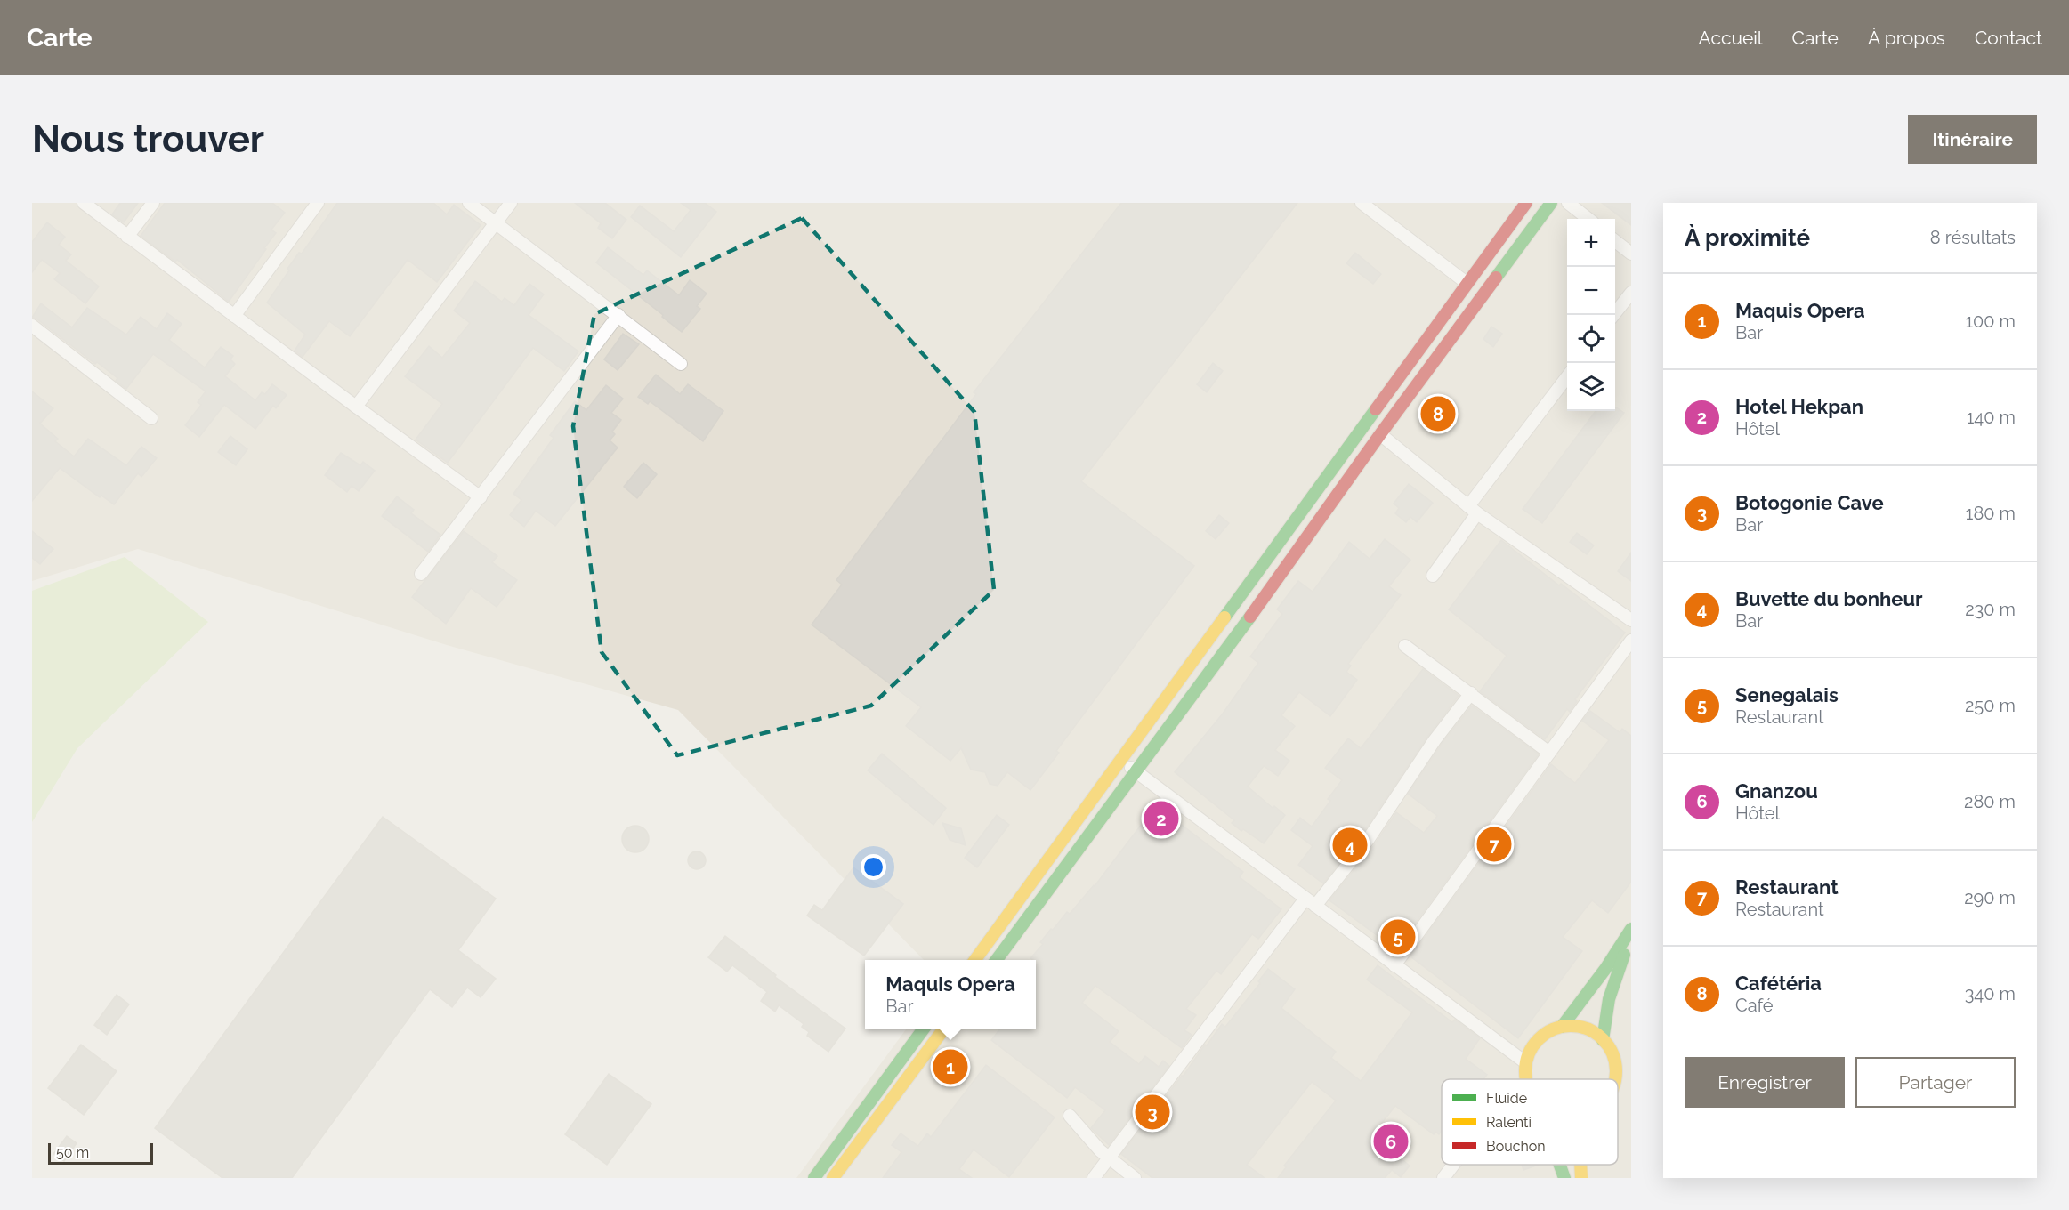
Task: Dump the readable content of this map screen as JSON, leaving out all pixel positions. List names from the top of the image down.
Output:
{
  "legend": ["Fluide", "Ralenti", "Bouchon"],
  "scale_bar": "50 m",
  "page": {
    "header": "Carte",
    "nav": [
      "Accueil",
      "Carte",
      "À propos",
      "Contact"
    ],
    "buttons": [
      "Itinéraire",
      ["Enregistrer", "Partager"]
    ],
    "title": "Nous trouver",
    "heading": ["À proximité", "8 résultats"],
    "map_buttons": ["+", "−"],
    "list": [
      {
        "mark": "1",
        "name": "Maquis Opera",
        "note": "Bar",
        "value": "100 m"
      },
      {
        "mark": "2",
        "name": "Hotel Hekpan",
        "note": "Hôtel",
        "value": "140 m"
      },
      {
        "mark": "3",
        "name": "Botogonie Cave",
        "note": "Bar",
        "value": "180 m"
      },
      {
        "mark": "4",
        "name": "Buvette du bonheur",
        "note": "Bar",
        "value": "230 m"
      },
      {
        "mark": "5",
        "name": "Senegalais",
        "note": "Restaurant",
        "value": "250 m"
      },
      {
        "mark": "6",
        "name": "Gnanzou",
        "note": "Hôtel",
        "value": "280 m"
      },
      {
        "mark": "7",
        "name": "Restaurant",
        "note": "Restaurant",
        "value": "290 m"
      },
      {
        "mark": "8",
        "name": "Cafétéria",
        "note": "Café",
        "value": "340 m"
      }
    ],
    "pins": [
      "8",
      "2",
      "7",
      "4",
      "5",
      "1",
      "3",
      "6"
    ],
    "popup": ["Maquis Opera", "Bar"],
    "scale": "50 m"
  }
}
